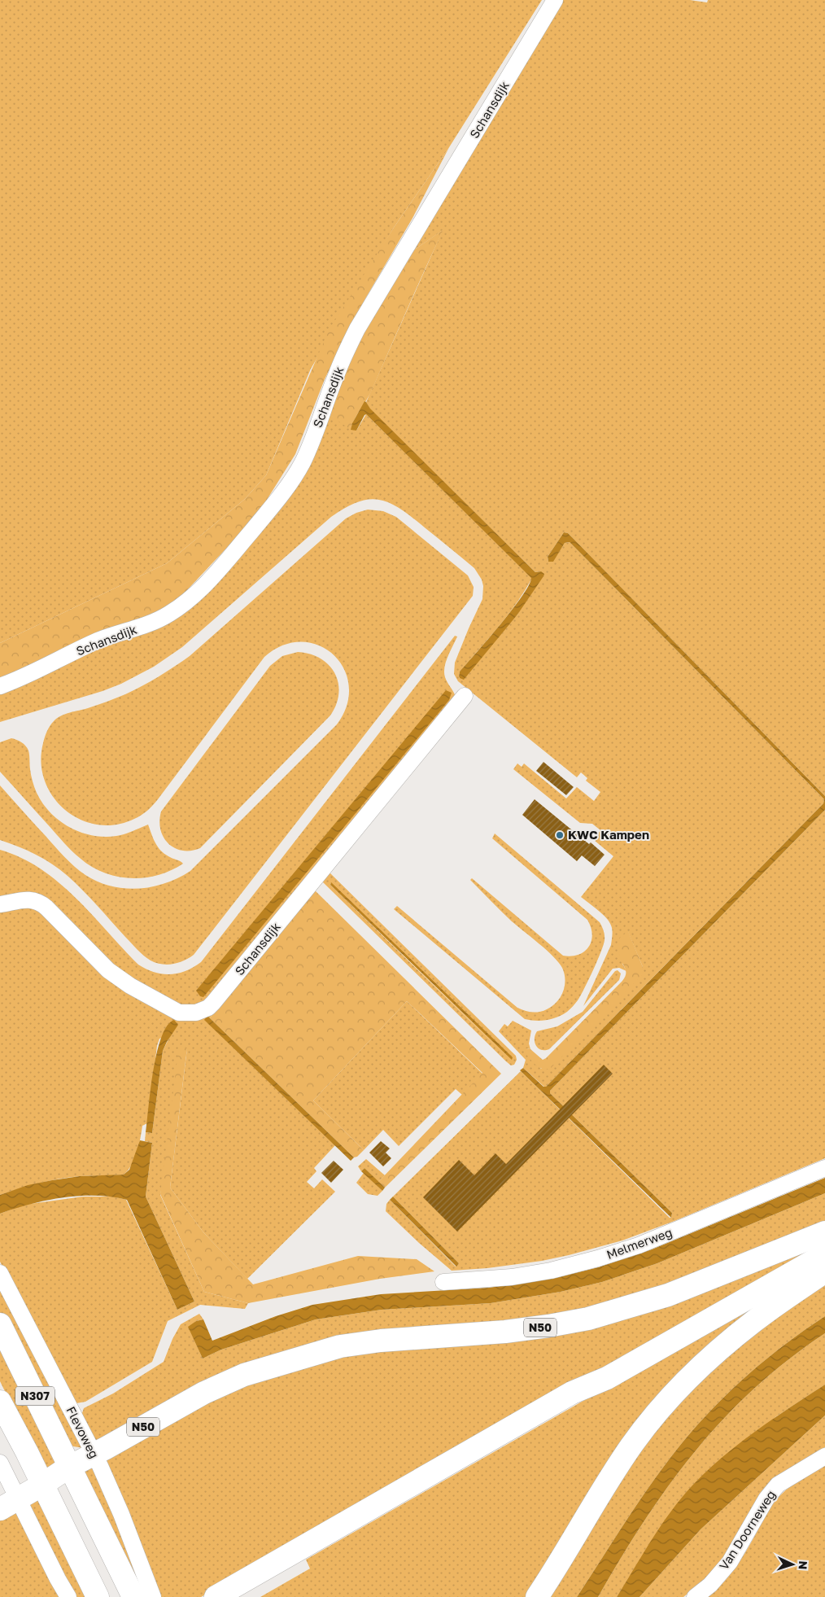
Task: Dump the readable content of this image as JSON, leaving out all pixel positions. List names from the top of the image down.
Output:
{
  "streets": {
    "highway": ["N50", "N307"],
    "street": [
      "Schansdijk",
      "Melmerweg",
      "Flevoweg",
      "Van Doorneweg"
    ]
  },
  "crossings": [
    ["N50", "N307"],
    ["N50", "Flevoweg"]
  ],
  "places": ["KWC Kampen"],
  "north": "right"
}
